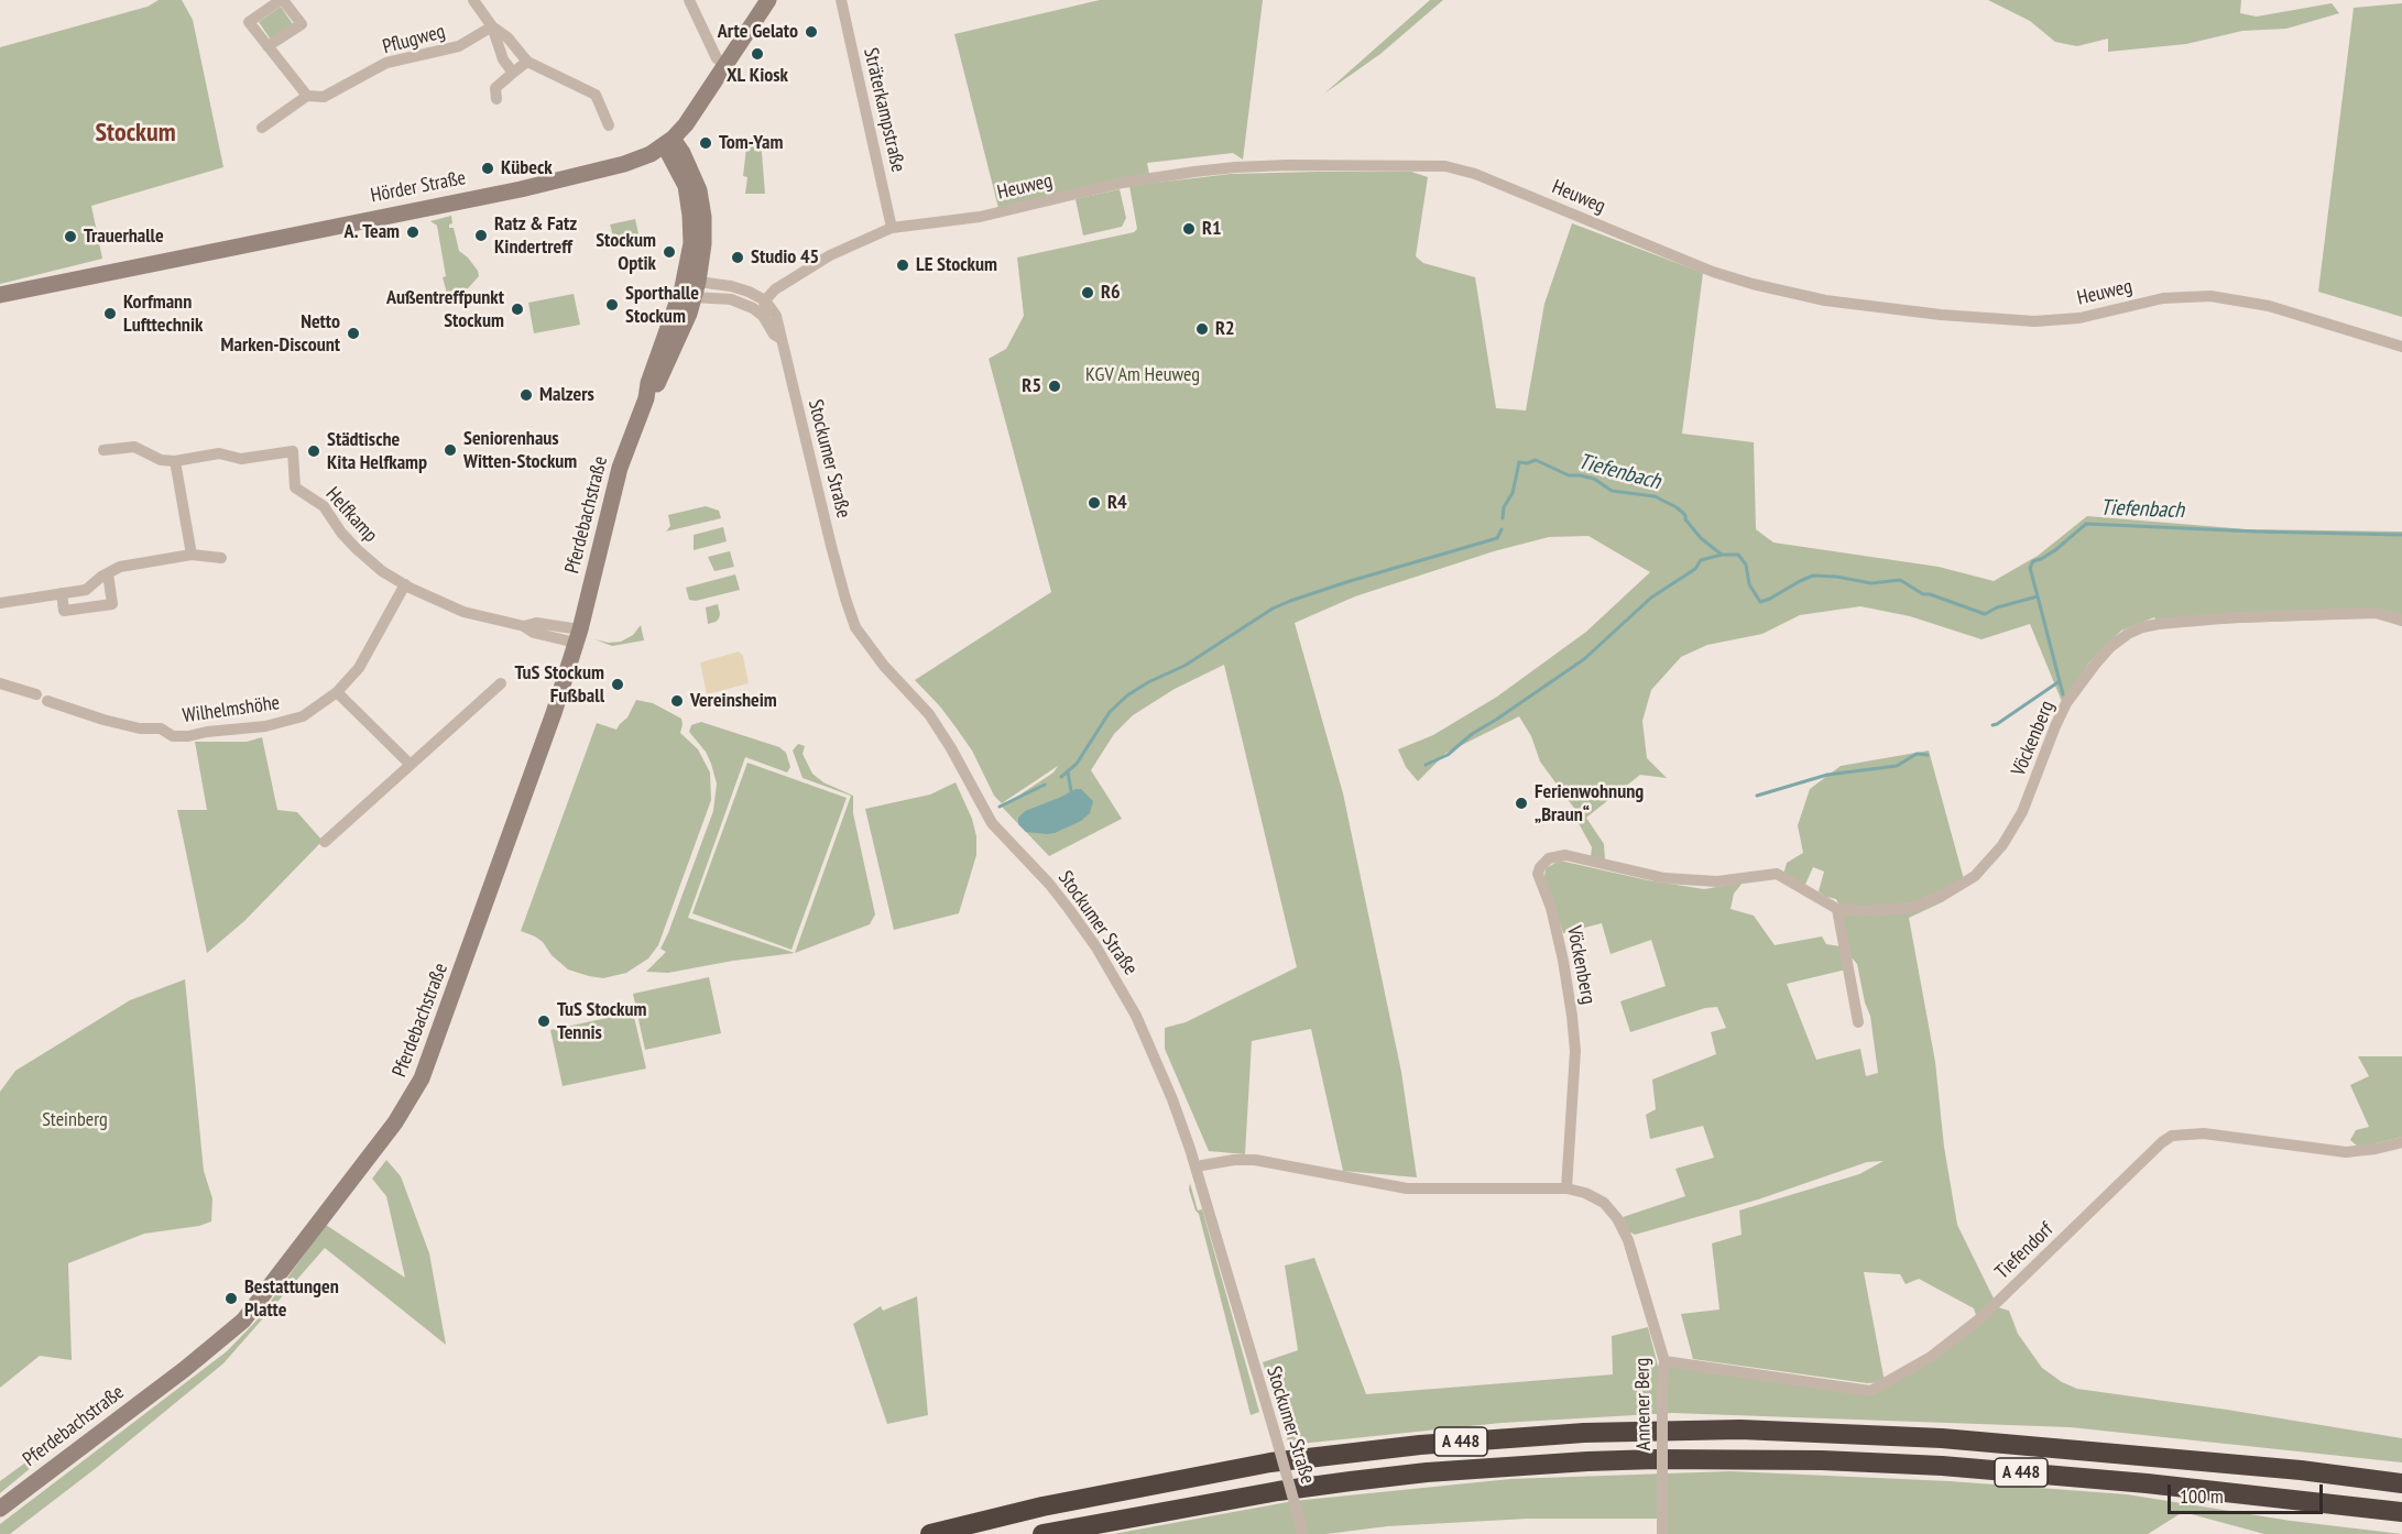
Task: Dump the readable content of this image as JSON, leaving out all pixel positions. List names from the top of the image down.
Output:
{
  "streets": {
    "highway": ["A 448"],
    "main road": ["Hörder Straße", "Pferdebachstraße"],
    "street": [
      "Pflugweg",
      "Sträterkampstraße",
      "Heuweg",
      "Stockumer Straße",
      "Helfkamp",
      "Wilhelmshöhe",
      "Vöckenberg",
      "Tiefendorf",
      "Annener Berg"
    ]
  },
  "crossings": [
    ["Sträterkampstraße", "Heuweg"],
    ["Hörder Straße", "Pferdebachstraße"],
    ["Heuweg", "Stockumer Straße"],
    ["Stockumer Straße", "Pferdebachstraße"],
    ["Helfkamp", "Pferdebachstraße"],
    ["Helfkamp", "Wilhelmshöhe"],
    ["Vöckenberg", "Annener Berg"],
    ["Tiefendorf", "Annener Berg"]
  ],
  "districts": ["Stockum"],
  "water": ["Tiefenbach"],
  "parks": ["KGV Am Heuweg", "Steinberg"],
  "places": [
    "Arte Gelato",
    "XL Kiosk",
    "Tom-Yam",
    "Kübeck",
    "R1",
    "A. Team",
    "Ratz & Fatz Kindertreff",
    "Trauerhalle",
    "Stockum Optik",
    "Studio 45",
    "LE Stockum",
    "R6",
    "Sporthalle Stockum",
    "Außentreffpunkt Stockum",
    "Korfmann Lufttechnik",
    "R2",
    "Netto Marken-Discount",
    "R5",
    "Malzers",
    "Seniorenhaus Witten-Stockum",
    "Städtische Kita Helfkamp",
    "R4",
    "TuS Stockum Fußball",
    "Vereinsheim",
    "Ferienwohnung „Braun“",
    "TuS Stockum Tennis",
    "Bestattungen Platte"
  ],
  "scale_bar": "100 m"
}
